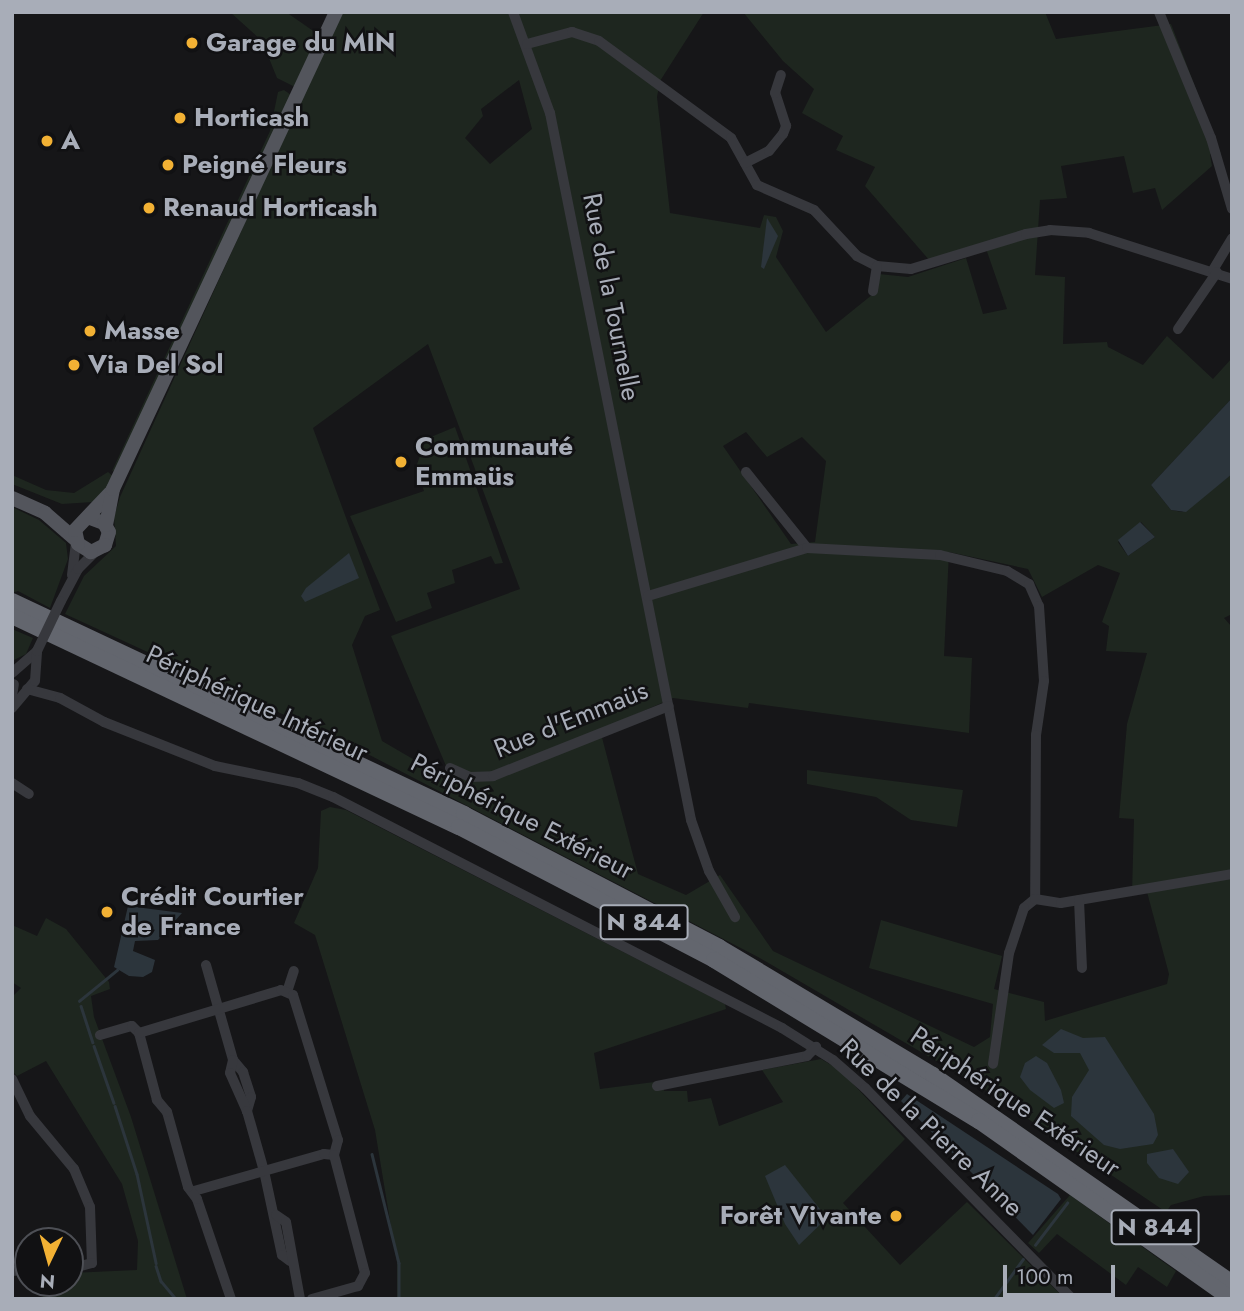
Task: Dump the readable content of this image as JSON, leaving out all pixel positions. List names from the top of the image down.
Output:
{
  "streets": {
    "highway": ["Périphérique Intérieur", "Périphérique Extérieur", "N 844"],
    "street": ["Rue de la Tournelle", "Rue d'Emmaüs", "Rue de la Pierre Anne"]
  },
  "crossings": [
    ["Rue de la Tournelle", "Rue d'Emmaüs"]
  ],
  "places": [
    "Garage du MIN",
    "Horticash",
    "A",
    "Peigné Fleurs",
    "Renaud Horticash",
    "Masse",
    "Via Del Sol",
    "Communauté Emmaüs",
    "Crédit Courtier de France",
    "Forêt Vivante"
  ],
  "scale_bar": "100 m",
  "north": "bottom"
}
